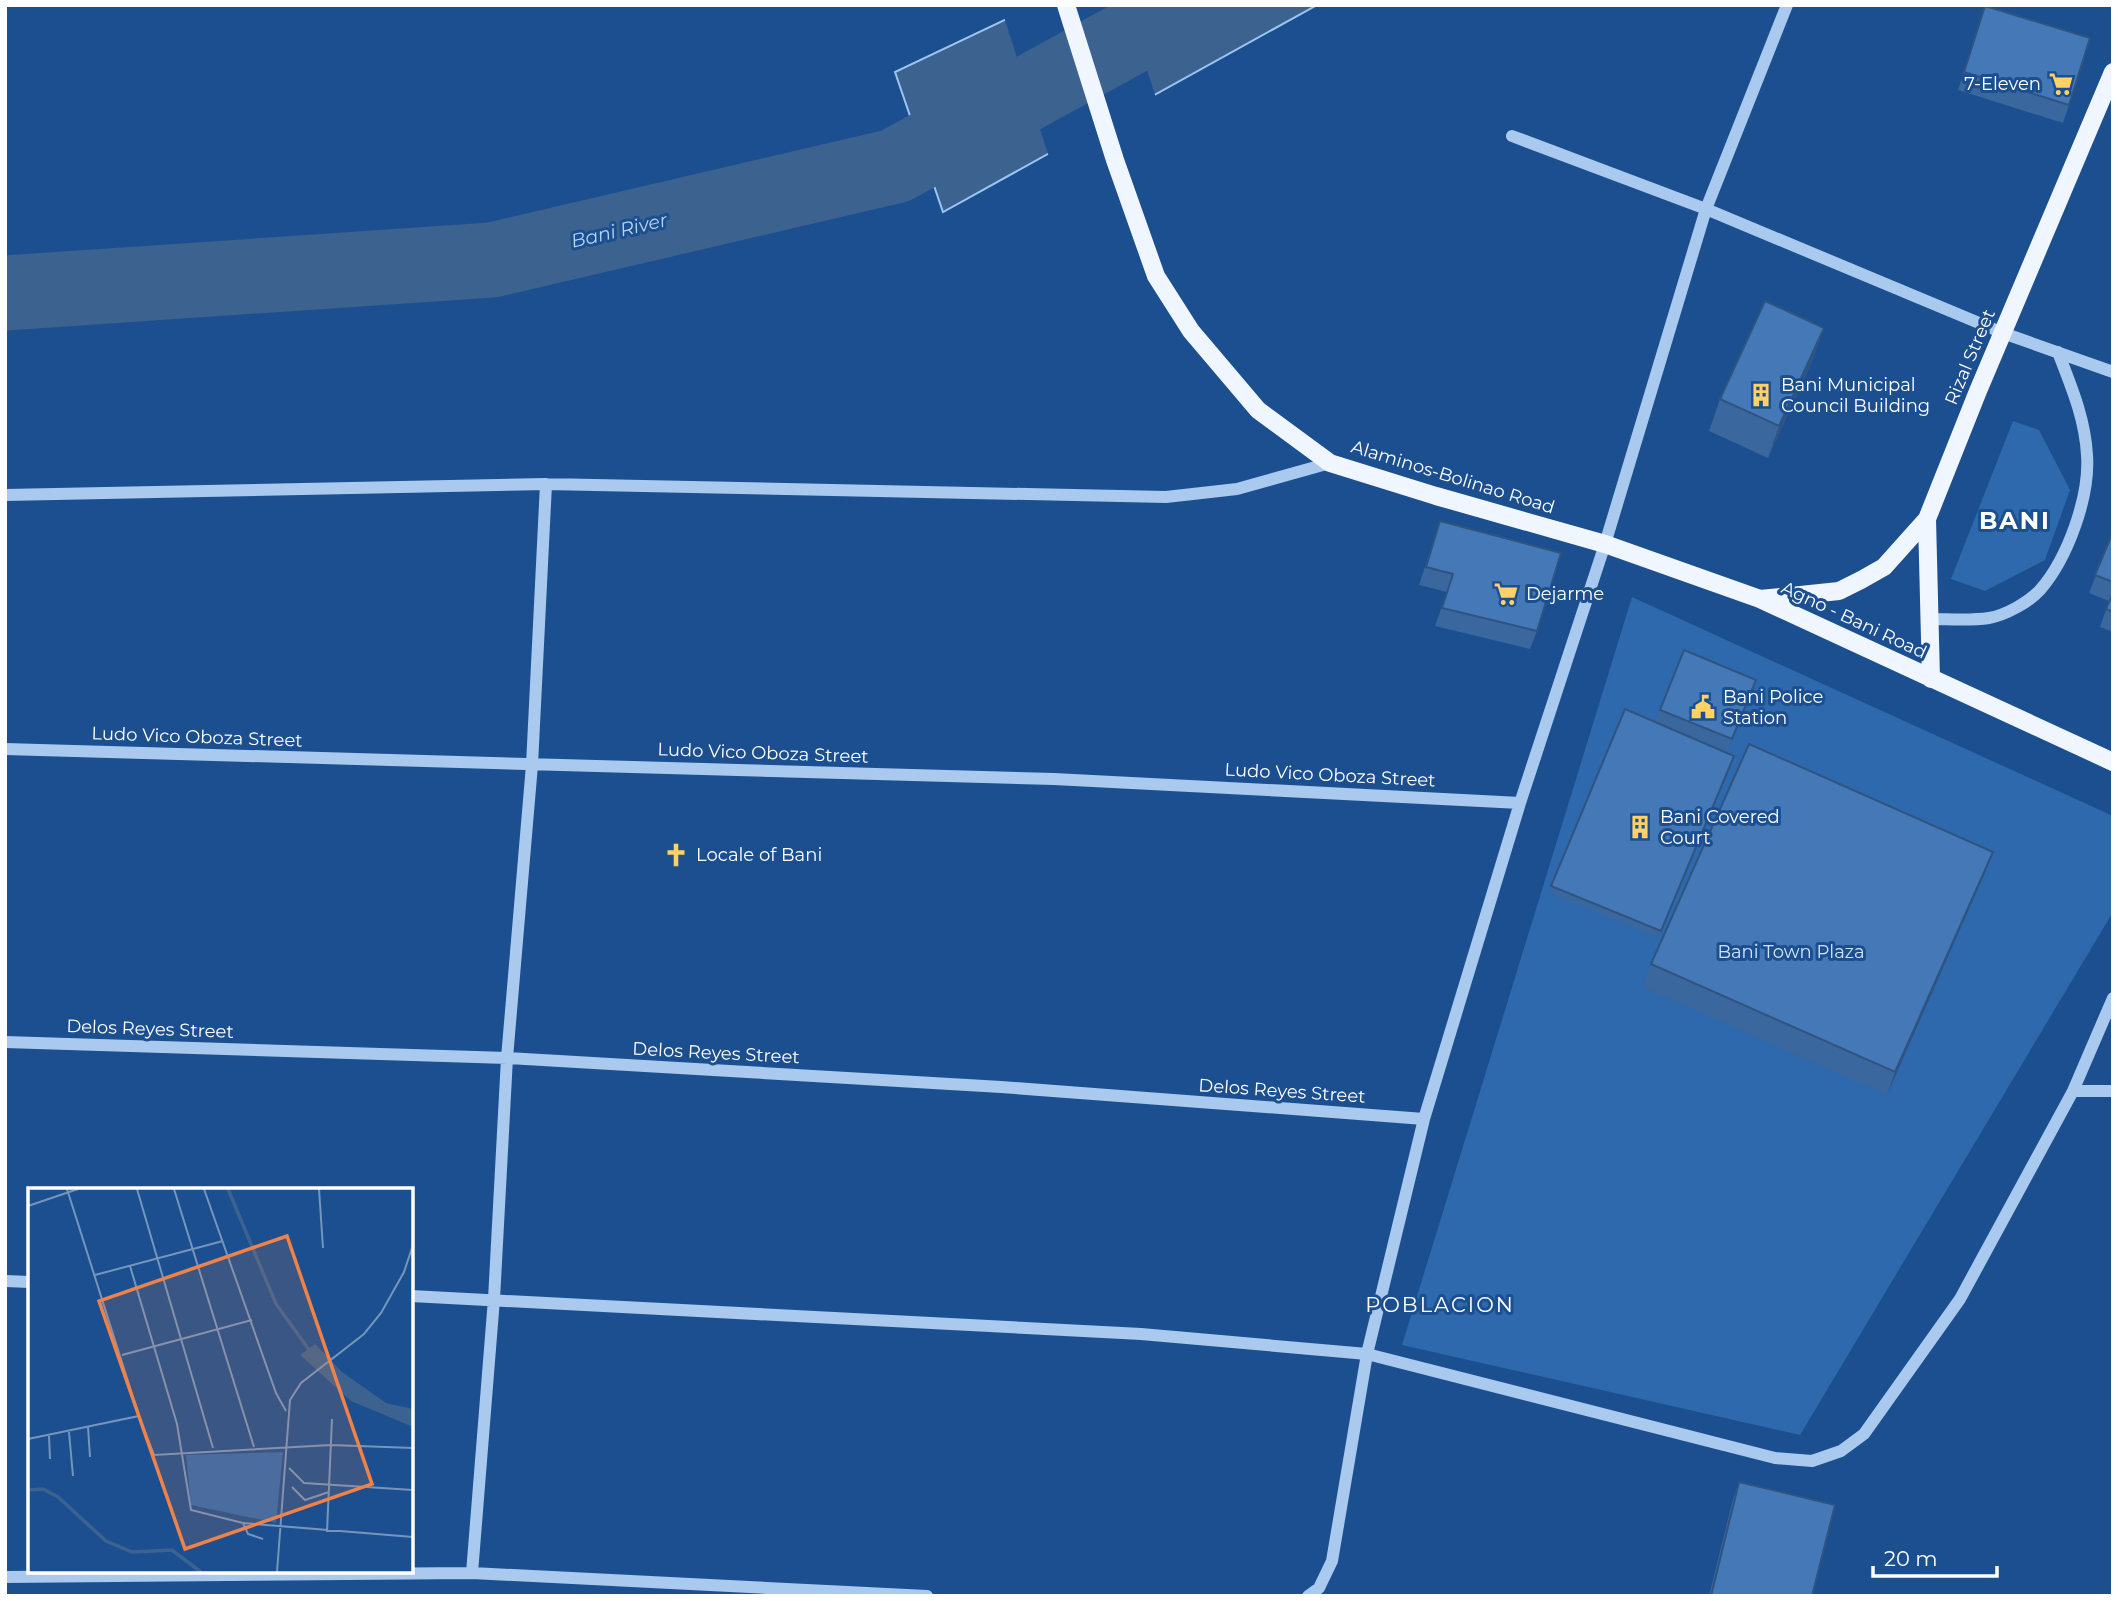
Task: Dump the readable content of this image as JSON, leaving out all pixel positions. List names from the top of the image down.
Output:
{
  "streets": {
    "main road": ["Rizal Street", "Alaminos-Bolinao Road", "Agno - Bani Road"],
    "street": ["Ludo Vico Oboza Street", "Delos Reyes Street"]
  },
  "crossings": [
    ["Rizal Street", "Alaminos-Bolinao Road"],
    ["Rizal Street", "Agno - Bani Road"],
    ["Alaminos-Bolinao Road", "Agno - Bani Road"]
  ],
  "districts": ["BANI", "POBLACION"],
  "water": ["Bani River"],
  "parks": ["Bani Town Plaza"],
  "places": {
    "supermarket": ["7-Eleven", "Dejarme"],
    "building": ["Bani Municipal Council Building", "Bani Covered Court"],
    "public building": ["Bani Police Station"],
    "church": ["Locale of Bani"]
  },
  "scale_bar": "20 m"
}
